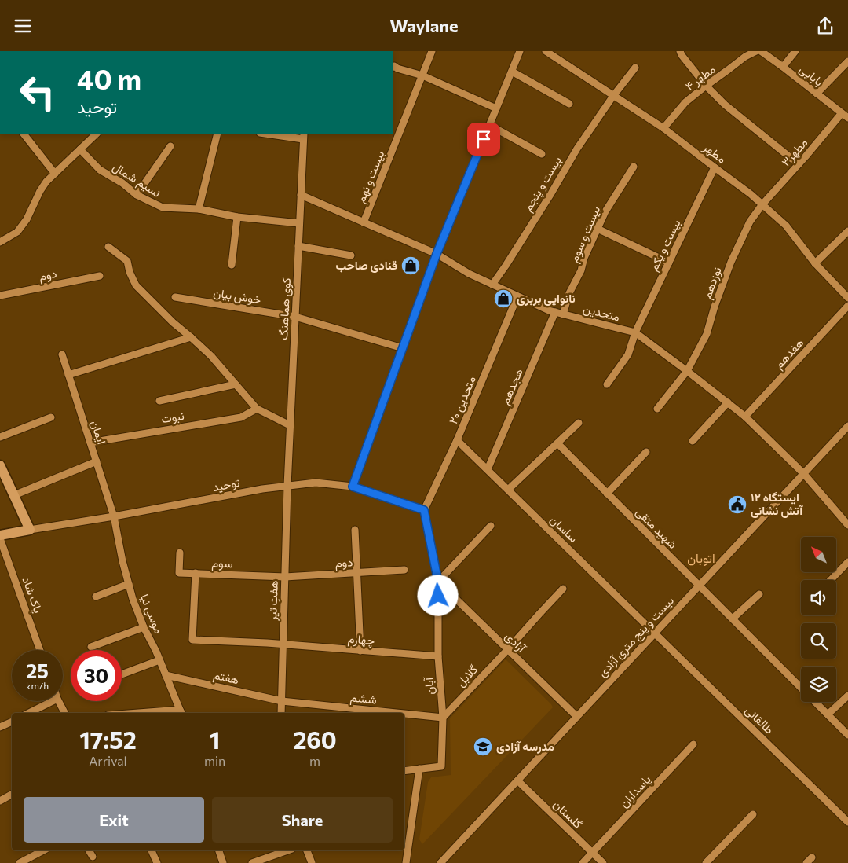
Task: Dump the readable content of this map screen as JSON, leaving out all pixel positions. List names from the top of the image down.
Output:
{
  "streets": {
    "street": [
      "بابایی",
      "مطهر ۴",
      "مطهر۳",
      "مطهر",
      "بیست و نهم",
      "نسیم شمال",
      "بیست و پنجم",
      "بیست و سوم",
      "بیست و یکم",
      "دوم",
      "نوزدهم",
      "خوش بیان",
      "کوی هماهنگ",
      "متحدین",
      "هفدهم",
      "هجدهم",
      "متحدین ۲۰",
      "نبوت",
      "ایمان",
      "توحید",
      "شهید متقی",
      "ساسان",
      "سوم",
      "پاک شاد",
      "هفتِ تیر",
      "موسی نیا",
      "بیست و پنج متری آزادی",
      "چهارم",
      "آزادی",
      "گلایل",
      "هفتم",
      "آبان",
      "ششم",
      "طالقانی",
      "پاسداران",
      "گلستان"
    ]
  },
  "crossings": [
    ["بابایی", "مطهر۳"],
    ["مطهر ۴", "مطهر"],
    ["مطهر۳", "مطهر"],
    ["مطهر۳", "نوزدهم"],
    ["مطهر", "بیست و پنجم"],
    ["مطهر", "بیست و یکم"],
    ["مطهر", "نوزدهم"],
    ["بیست و نهم", "متحدین"],
    ["نسیم شمال", "کوی هماهنگ"],
    ["بیست و پنجم", "متحدین"],
    ["بیست و سوم", "متحدین"],
    ["بیست و یکم", "متحدین"],
    ["دوم", "سوم"],
    ["دوم", "هفتِ تیر"],
    ["نوزدهم", "متحدین"],
    ["خوش بیان", "کوی هماهنگ"],
    ["کوی هماهنگ", "متحدین"],
    ["کوی هماهنگ", "توحید"],
    ["کوی هماهنگ", "هفتِ تیر"],
    ["متحدین", "هفدهم"],
    ["متحدین", "هجدهم"],
    ["متحدین", "متحدین ۲۰"],
    ["متحدین", "بیست و پنج متری آزادی"],
    ["هجدهم", "ساسان"],
    ["متحدین ۲۰", "توحید"],
    ["متحدین ۲۰", "ساسان"],
    ["متحدین ۲۰", "آبان"],
    ["نبوت", "ایمان"],
    ["ایمان", "توحید"],
    ["ایمان", "موسی نیا"],
    ["توحید", "هفتِ تیر"],
    ["توحید", "موسی نیا"],
    ["توحید", "آبان"],
    ["شهید متقی", "بیست و پنج متری آزادی"],
    ["ساسان", "بیست و پنج متری آزادی"],
    ["ساسان", "طالقانی"],
    ["سوم", "هفتِ تیر"],
    ["سوم", "چهارم"],
    ["هفتِ تیر", "چهارم"],
    ["هفتِ تیر", "هفتم"],
    ["هفتِ تیر", "ششم"],
    ["موسی نیا", "هفتم"],
    ["بیست و پنج متری آزادی", "آزادی"],
    ["بیست و پنج متری آزادی", "طالقانی"],
    ["بیست و پنج متری آزادی", "گلستان"],
    ["چهارم", "آبان"],
    ["آزادی", "گلایل"],
    ["آزادی", "آبان"],
    ["گلایل", "آبان"],
    ["گلایل", "ششم"],
    ["هفتم", "ششم"],
    ["آبان", "ششم"],
    ["پاسداران", "گلستان"]
  ],
  "districts": ["اتوبان"],
  "places": {
    "shop": ["قنادی صاحب", "نانوایی بربری"],
    "public building": ["ایستگاه ۱۲ آتش نشانی"],
    "school or university": ["مدرسه آزادی"]
  },
  "north": "top left",
  "page": {
    "header": "Waylane",
    "turn": ["40 m", "توحید"],
    "speed": "25 km/h",
    "limit": "30",
    "eta": [
      "17:52",
      "Arrival",
      "1",
      "min",
      "260",
      "m"
    ],
    "buttons": ["Exit", "Share"]
  }
}
